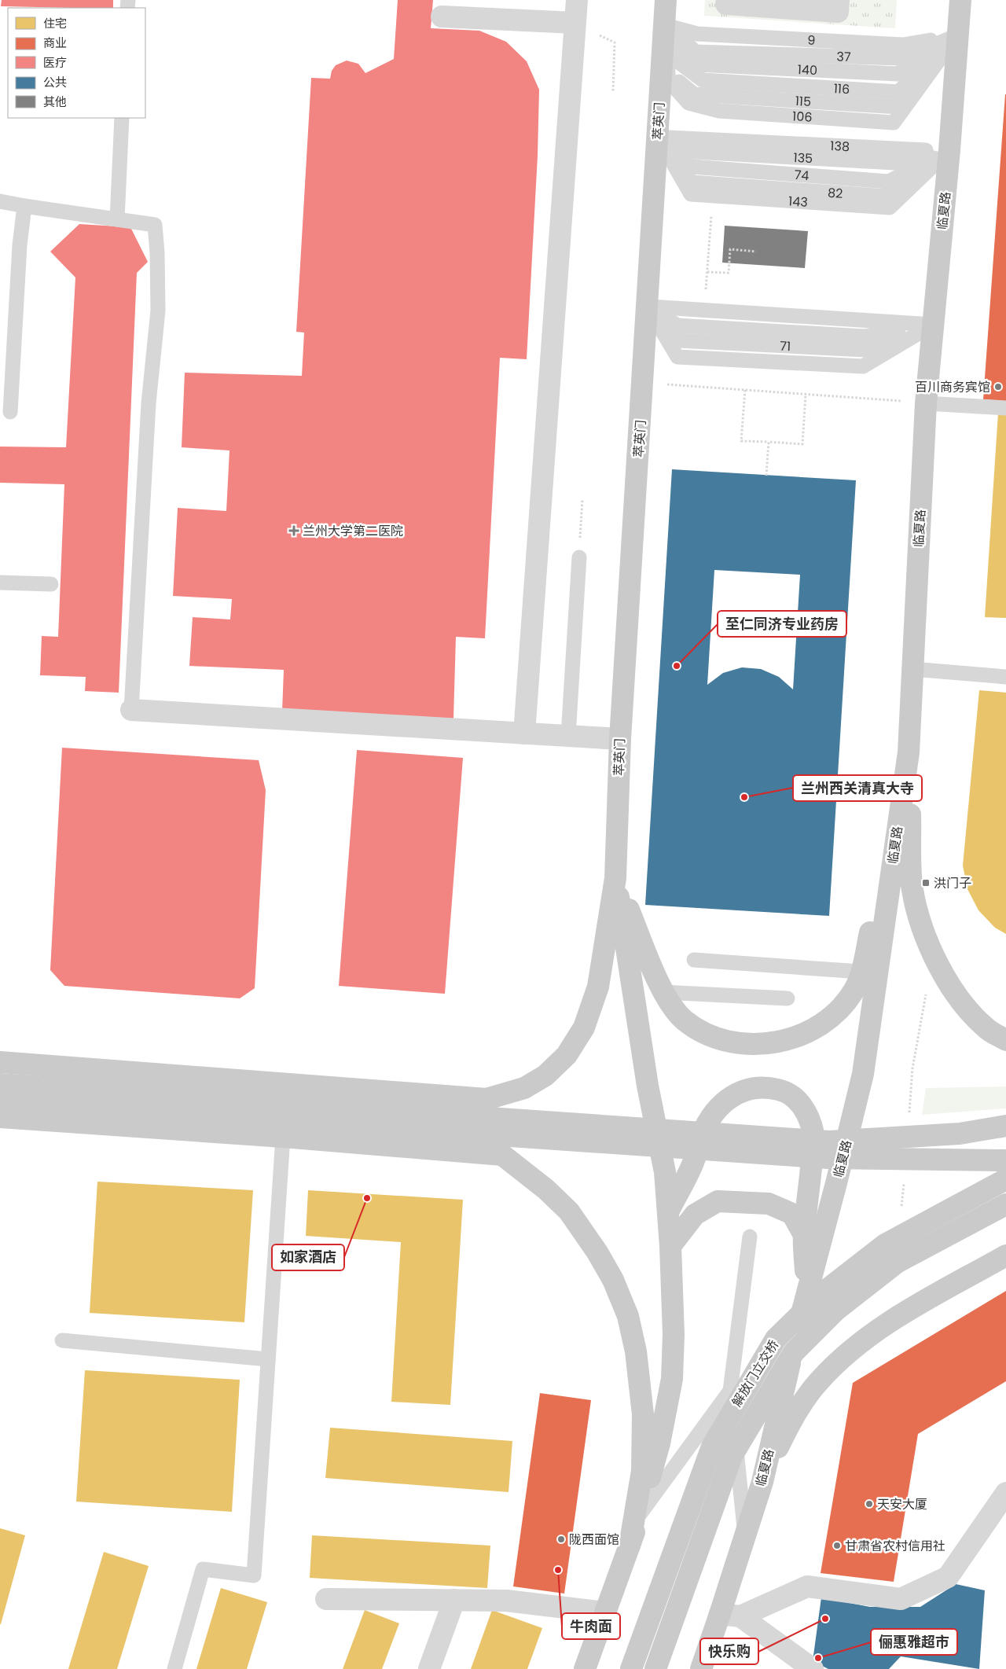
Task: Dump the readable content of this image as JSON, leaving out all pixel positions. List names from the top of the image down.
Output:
{
  "streets": {
    "main road": ["萃英门", "临夏路", "解放门立交桥"],
    "lane": [
      "37",
      "116",
      "106",
      "138",
      "74",
      "143"
    ]
  },
  "crossings": [
    ["37", "116"],
    ["37", "106"],
    ["37", "萃英门"],
    ["37", "临夏路"],
    ["116", "106"],
    ["116", "萃英门"],
    ["116", "临夏路"],
    ["106", "萃英门"],
    ["106", "临夏路"],
    ["萃英门", "138"],
    ["萃英门", "74"],
    ["萃英门", "143"],
    ["138", "74"],
    ["138", "143"],
    ["138", "临夏路"],
    ["74", "143"],
    ["74", "临夏路"],
    ["143", "临夏路"]
  ],
  "places": {
    "other": [
      "百川商务宾馆",
      "至仁同济专业药房",
      "兰州西关清真大寺",
      "如家酒店",
      "天安大厦",
      "陇西面馆",
      "甘肃省农村信用社",
      "牛肉面",
      "快乐购",
      "俪惠雅超市"
    ],
    "health": ["兰州大学第二医院"],
    "transit": ["洪门子"]
  },
  "legend": [
    "住宅",
    "商业",
    "医疗",
    "公共",
    "其他"
  ]
}
